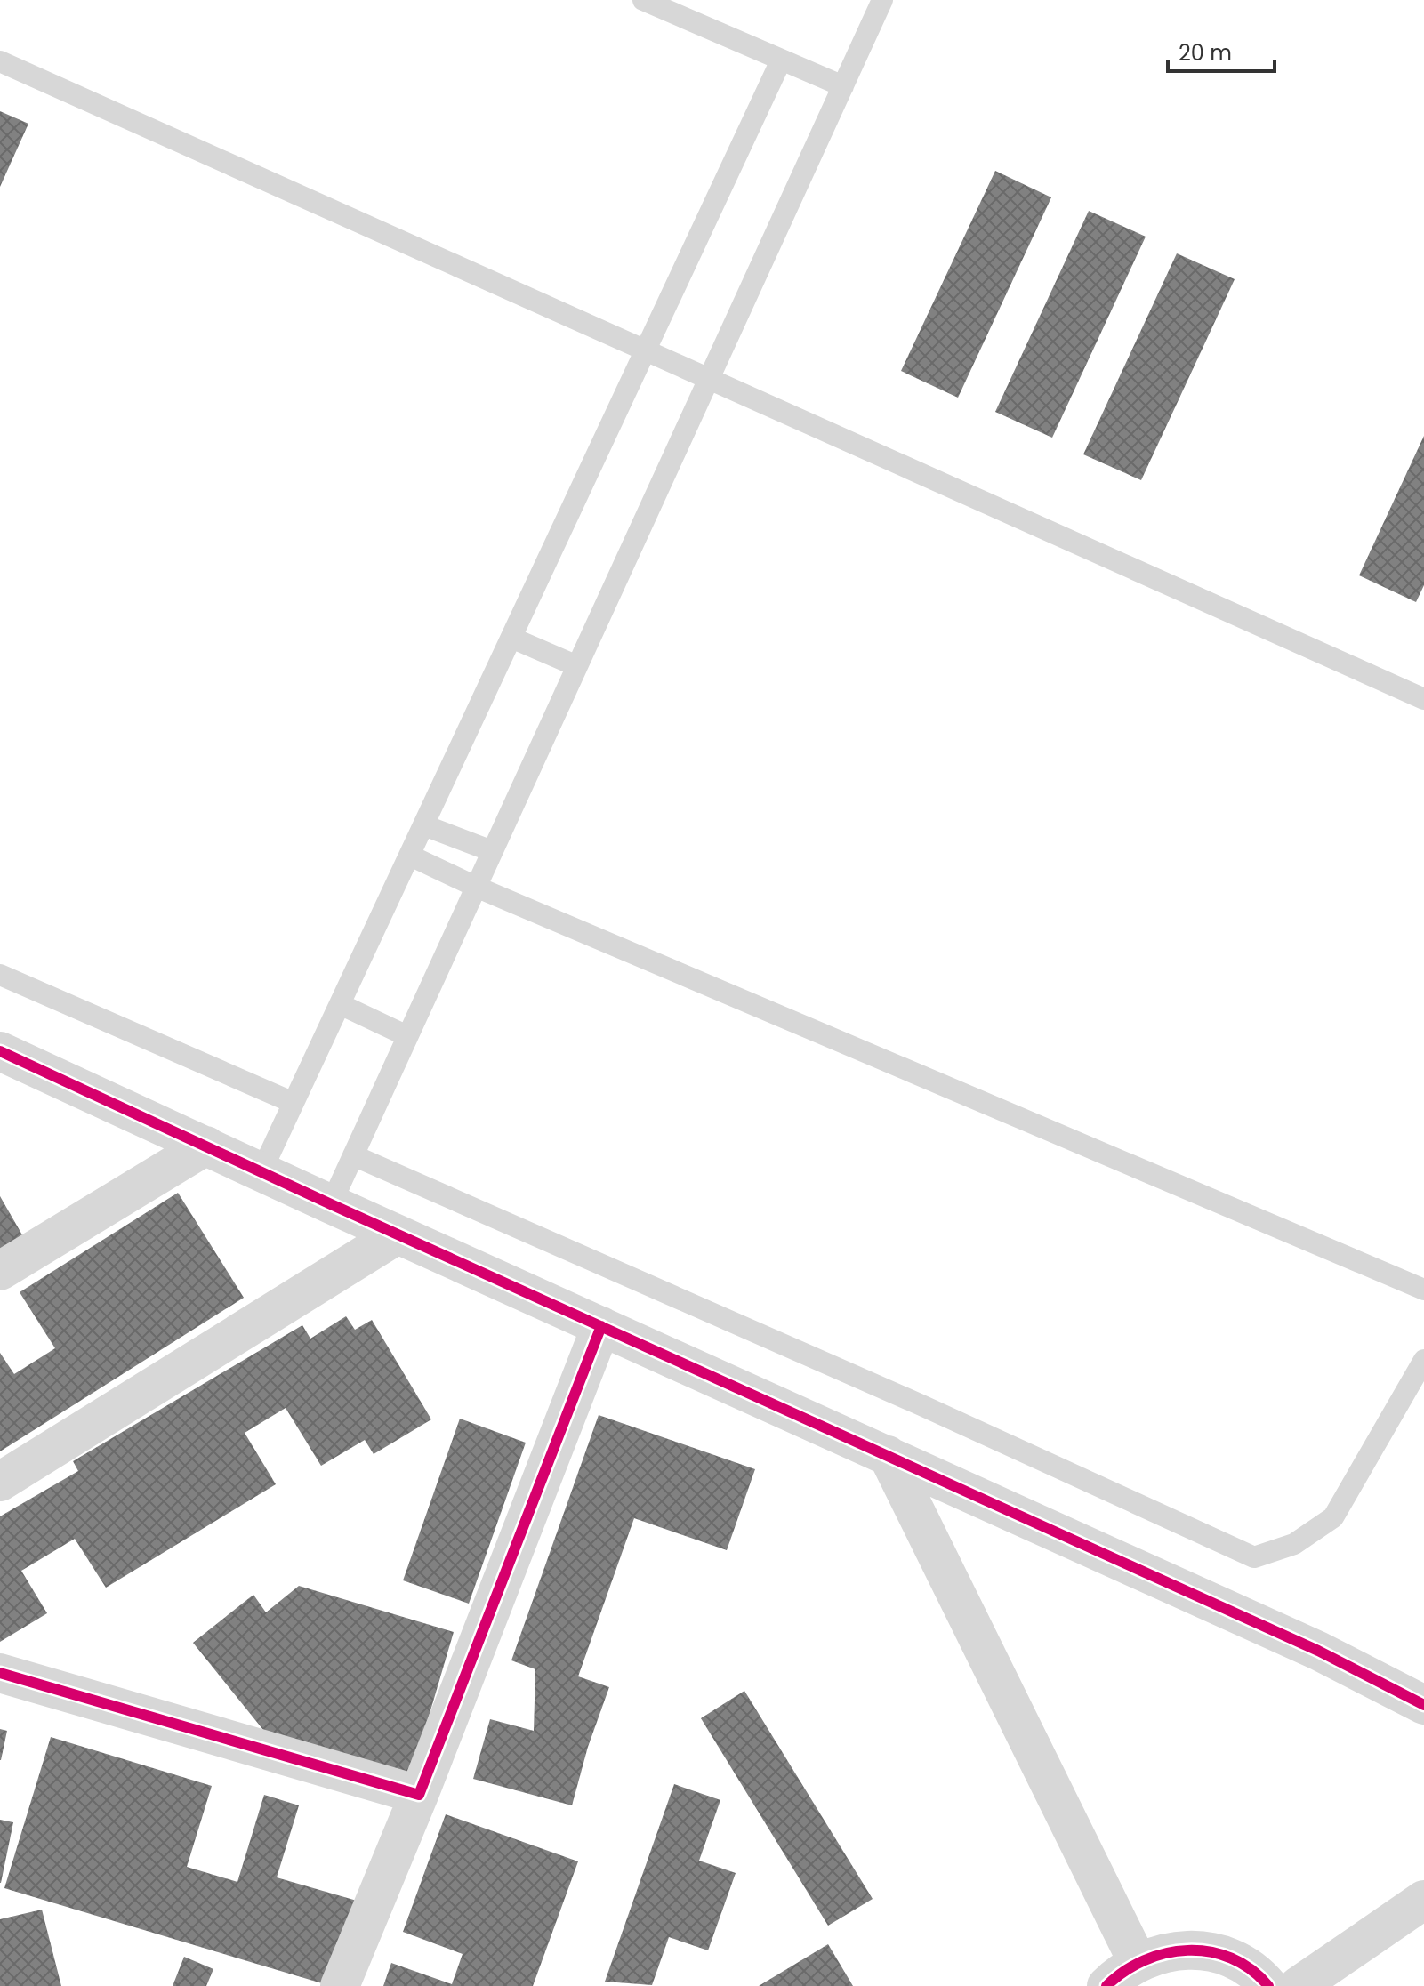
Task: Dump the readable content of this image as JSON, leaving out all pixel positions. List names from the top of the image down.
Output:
{
  "scale_bar": "20 m"
}
